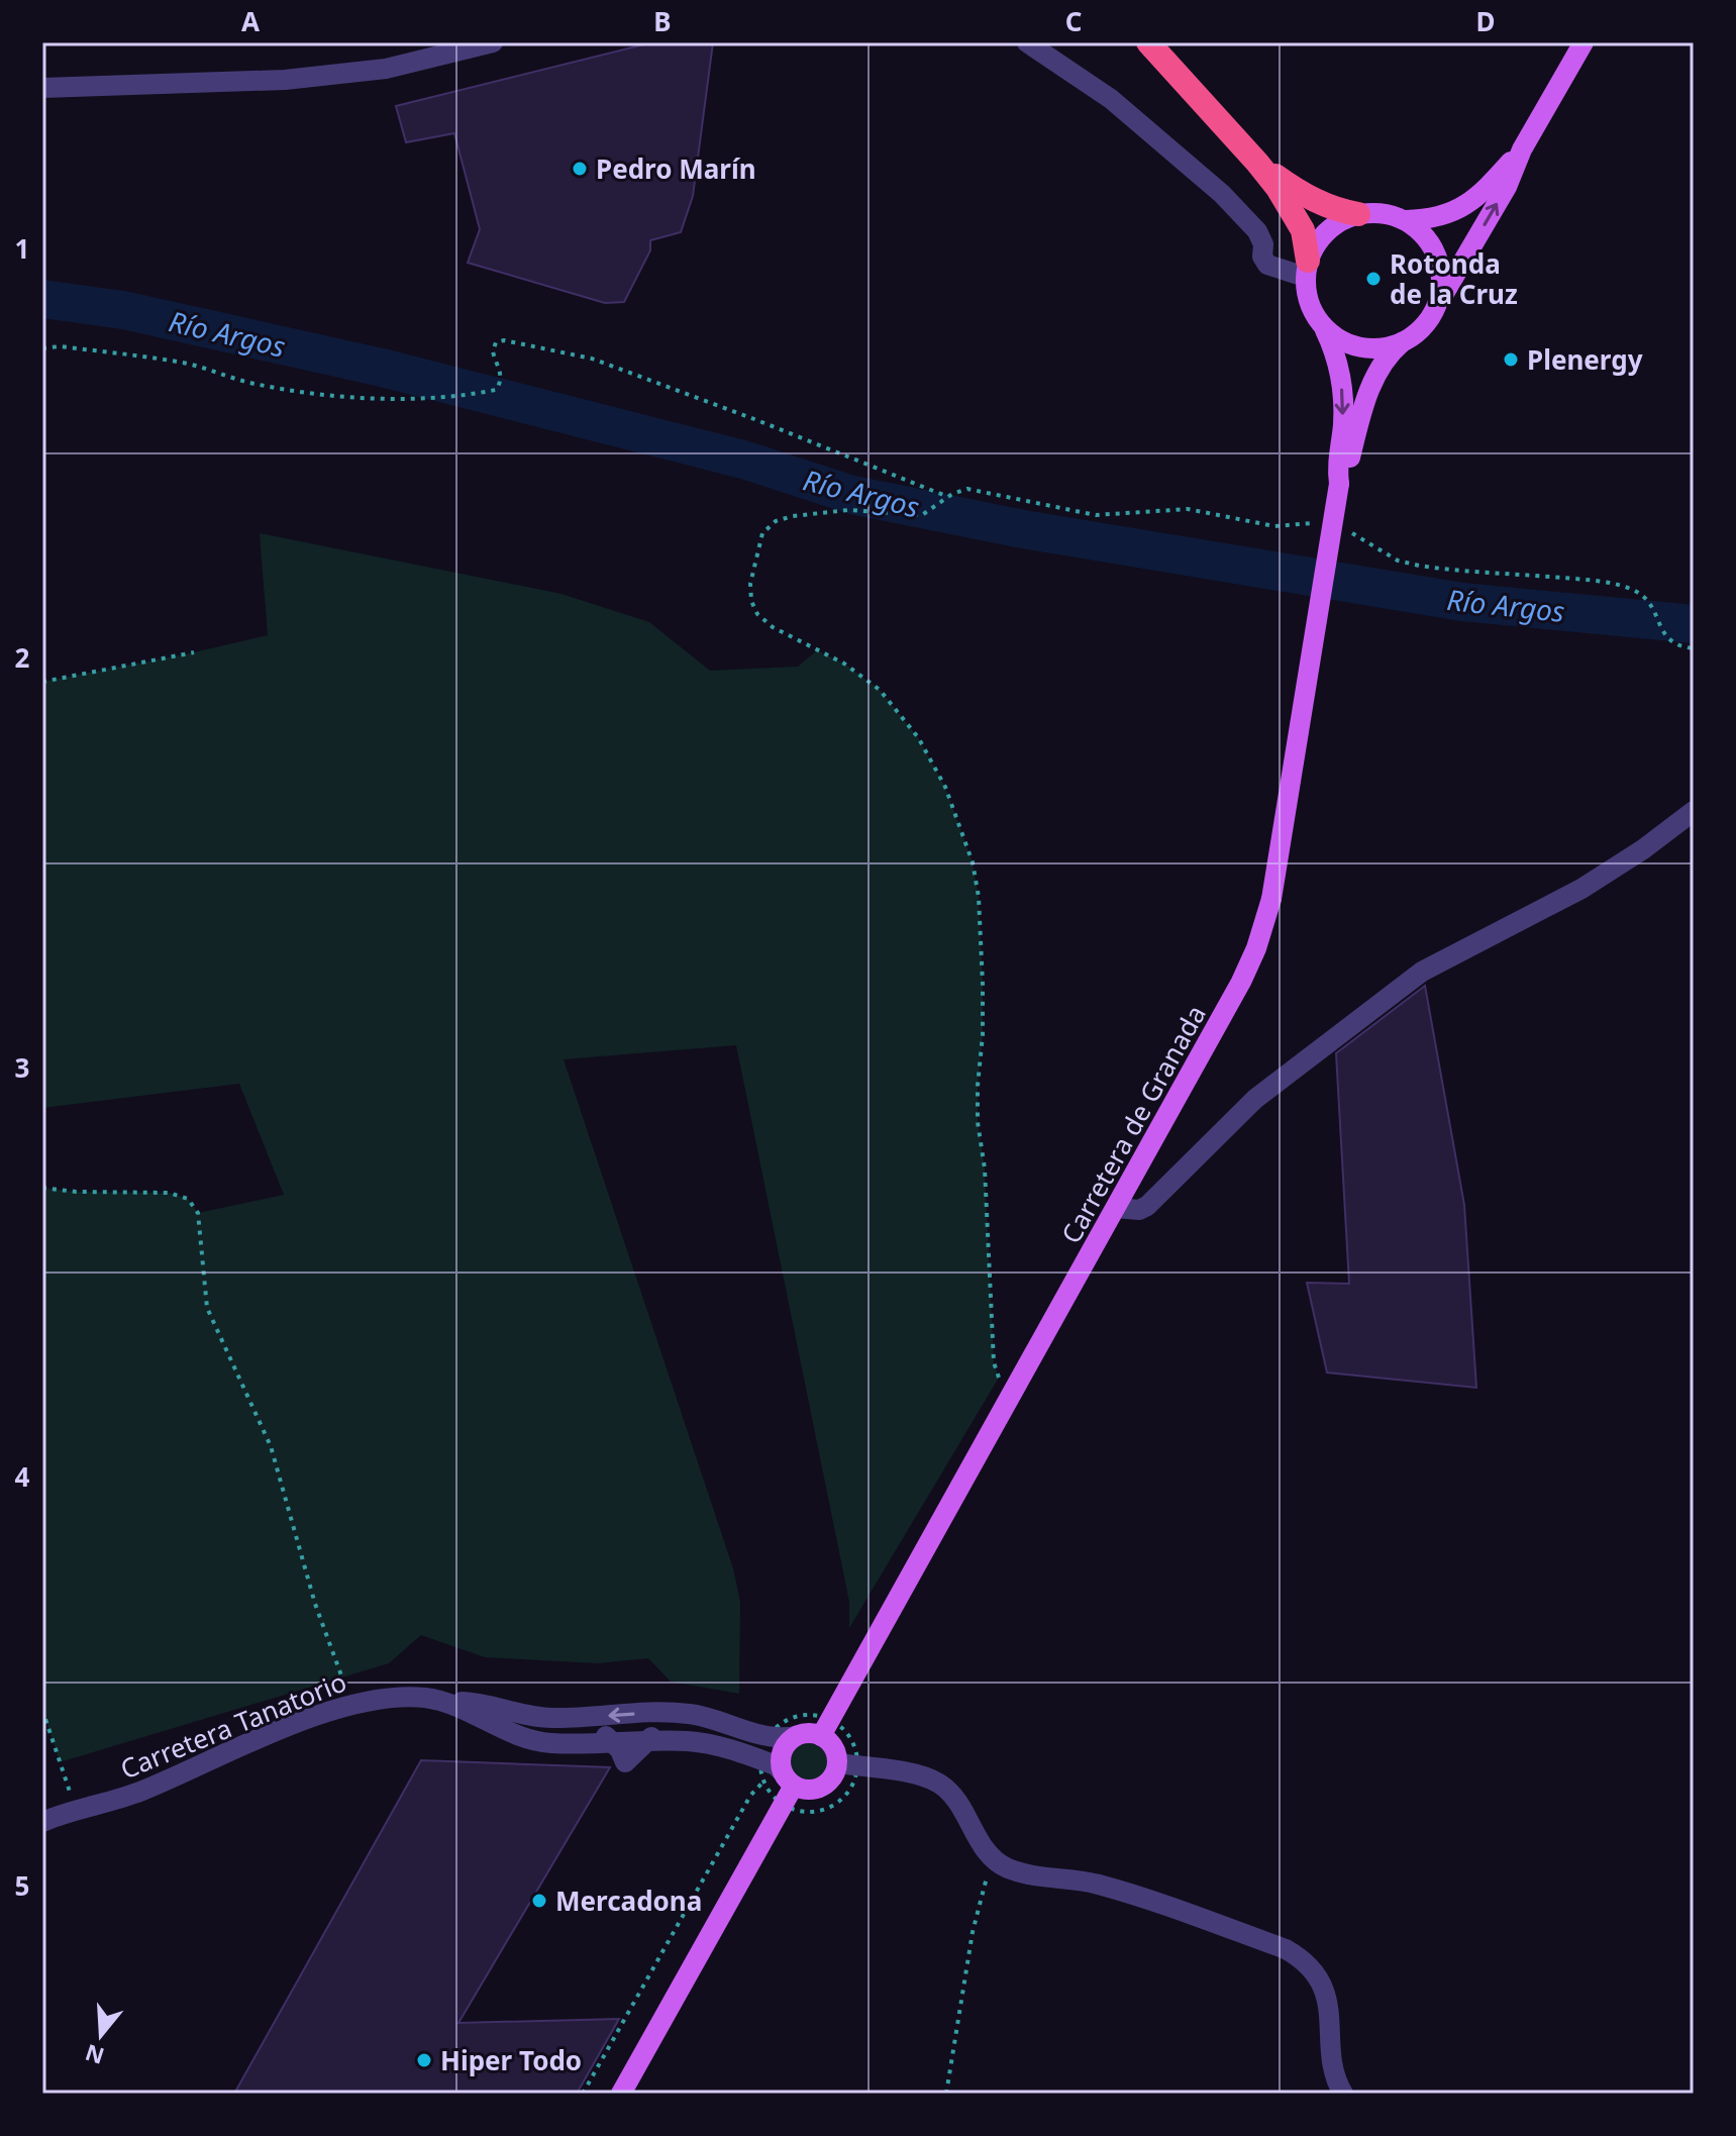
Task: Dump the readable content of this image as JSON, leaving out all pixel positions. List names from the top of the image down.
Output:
{
  "streets": {
    "main road": ["Carretera de Granada"],
    "street": ["Carretera Tanatorio"]
  },
  "water": ["Río Argos"],
  "places": [
    "Pedro Marín",
    "Rotonda de la Cruz",
    "Plenergy",
    "Mercadona",
    "Hiper Todo"
  ],
  "north": "bottom",
  "grid": {
    "columns": [
      "A",
      "B",
      "C",
      "D"
    ],
    "rows": [
      "1",
      "2",
      "3",
      "4",
      "5"
    ]
  }
}
